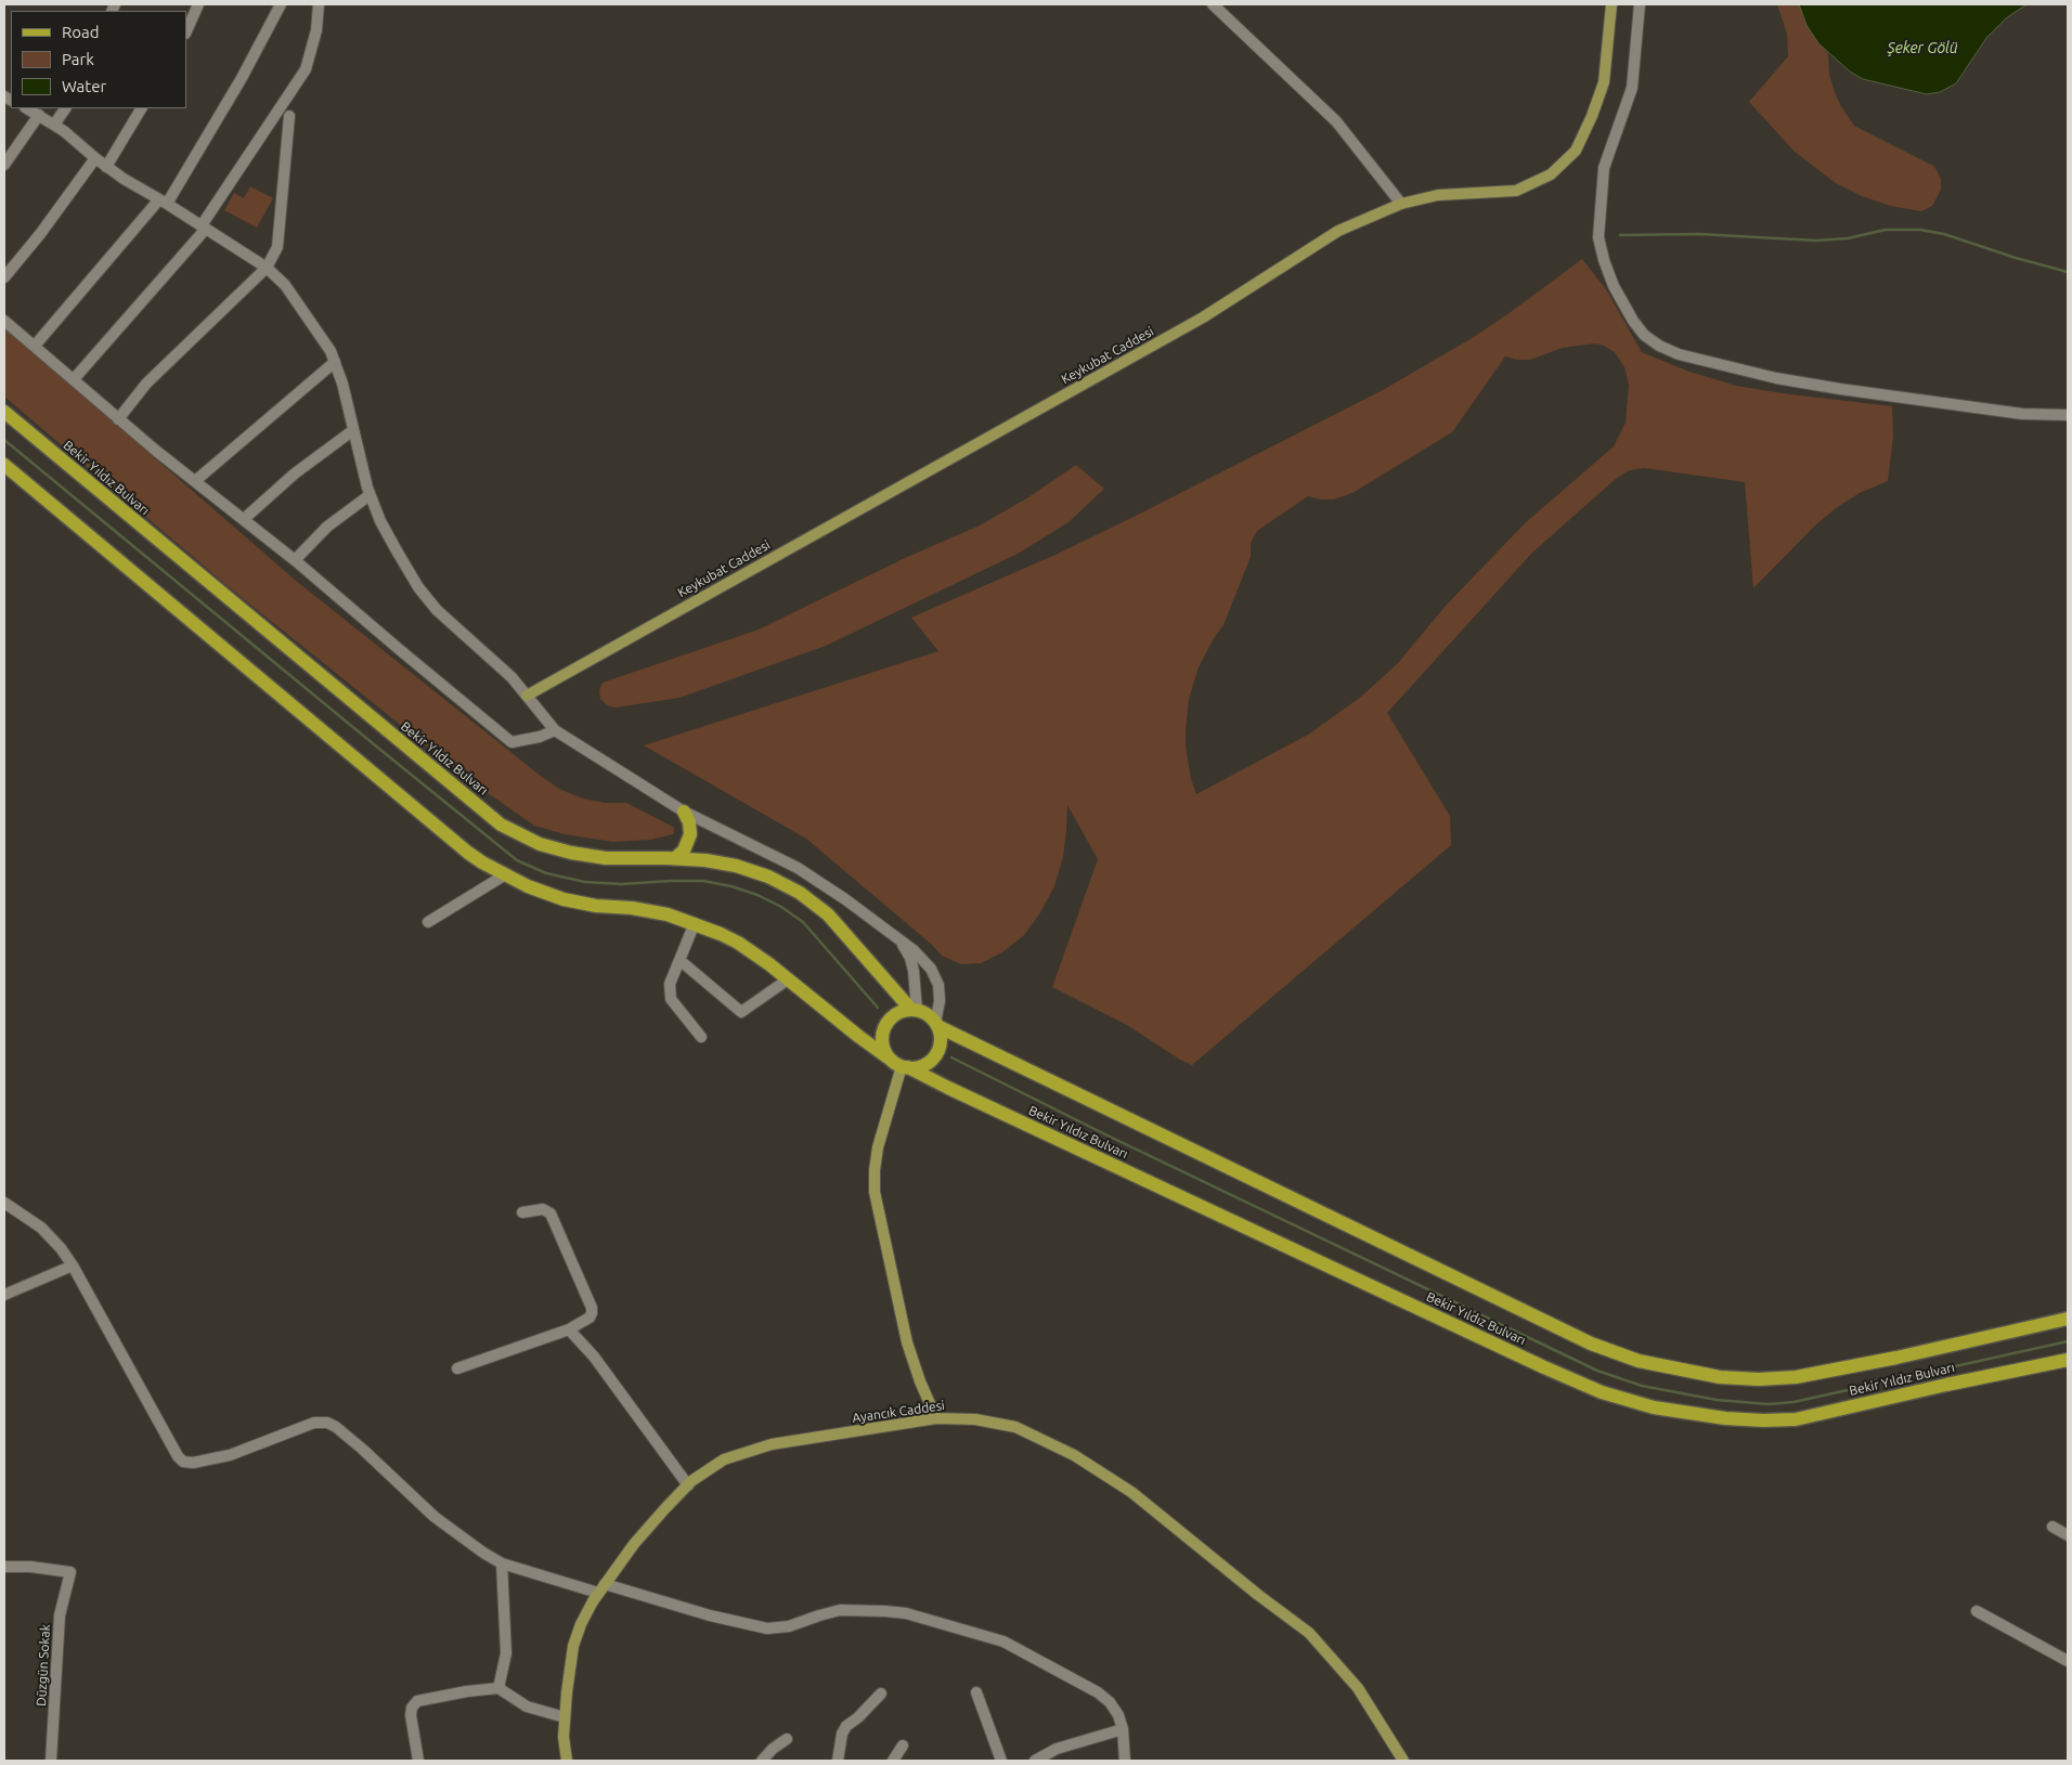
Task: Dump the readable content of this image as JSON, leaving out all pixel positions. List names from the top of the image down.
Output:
{
  "streets": {
    "main road": ["Bekir Yıldız Bulvarı"],
    "street": ["Keykubat Caddesi", "Ayancık Caddesi", "Düzgün Sokak"]
  },
  "water": ["Şeker Gölü"],
  "legend": ["Road", "Park", "Water"]
}
